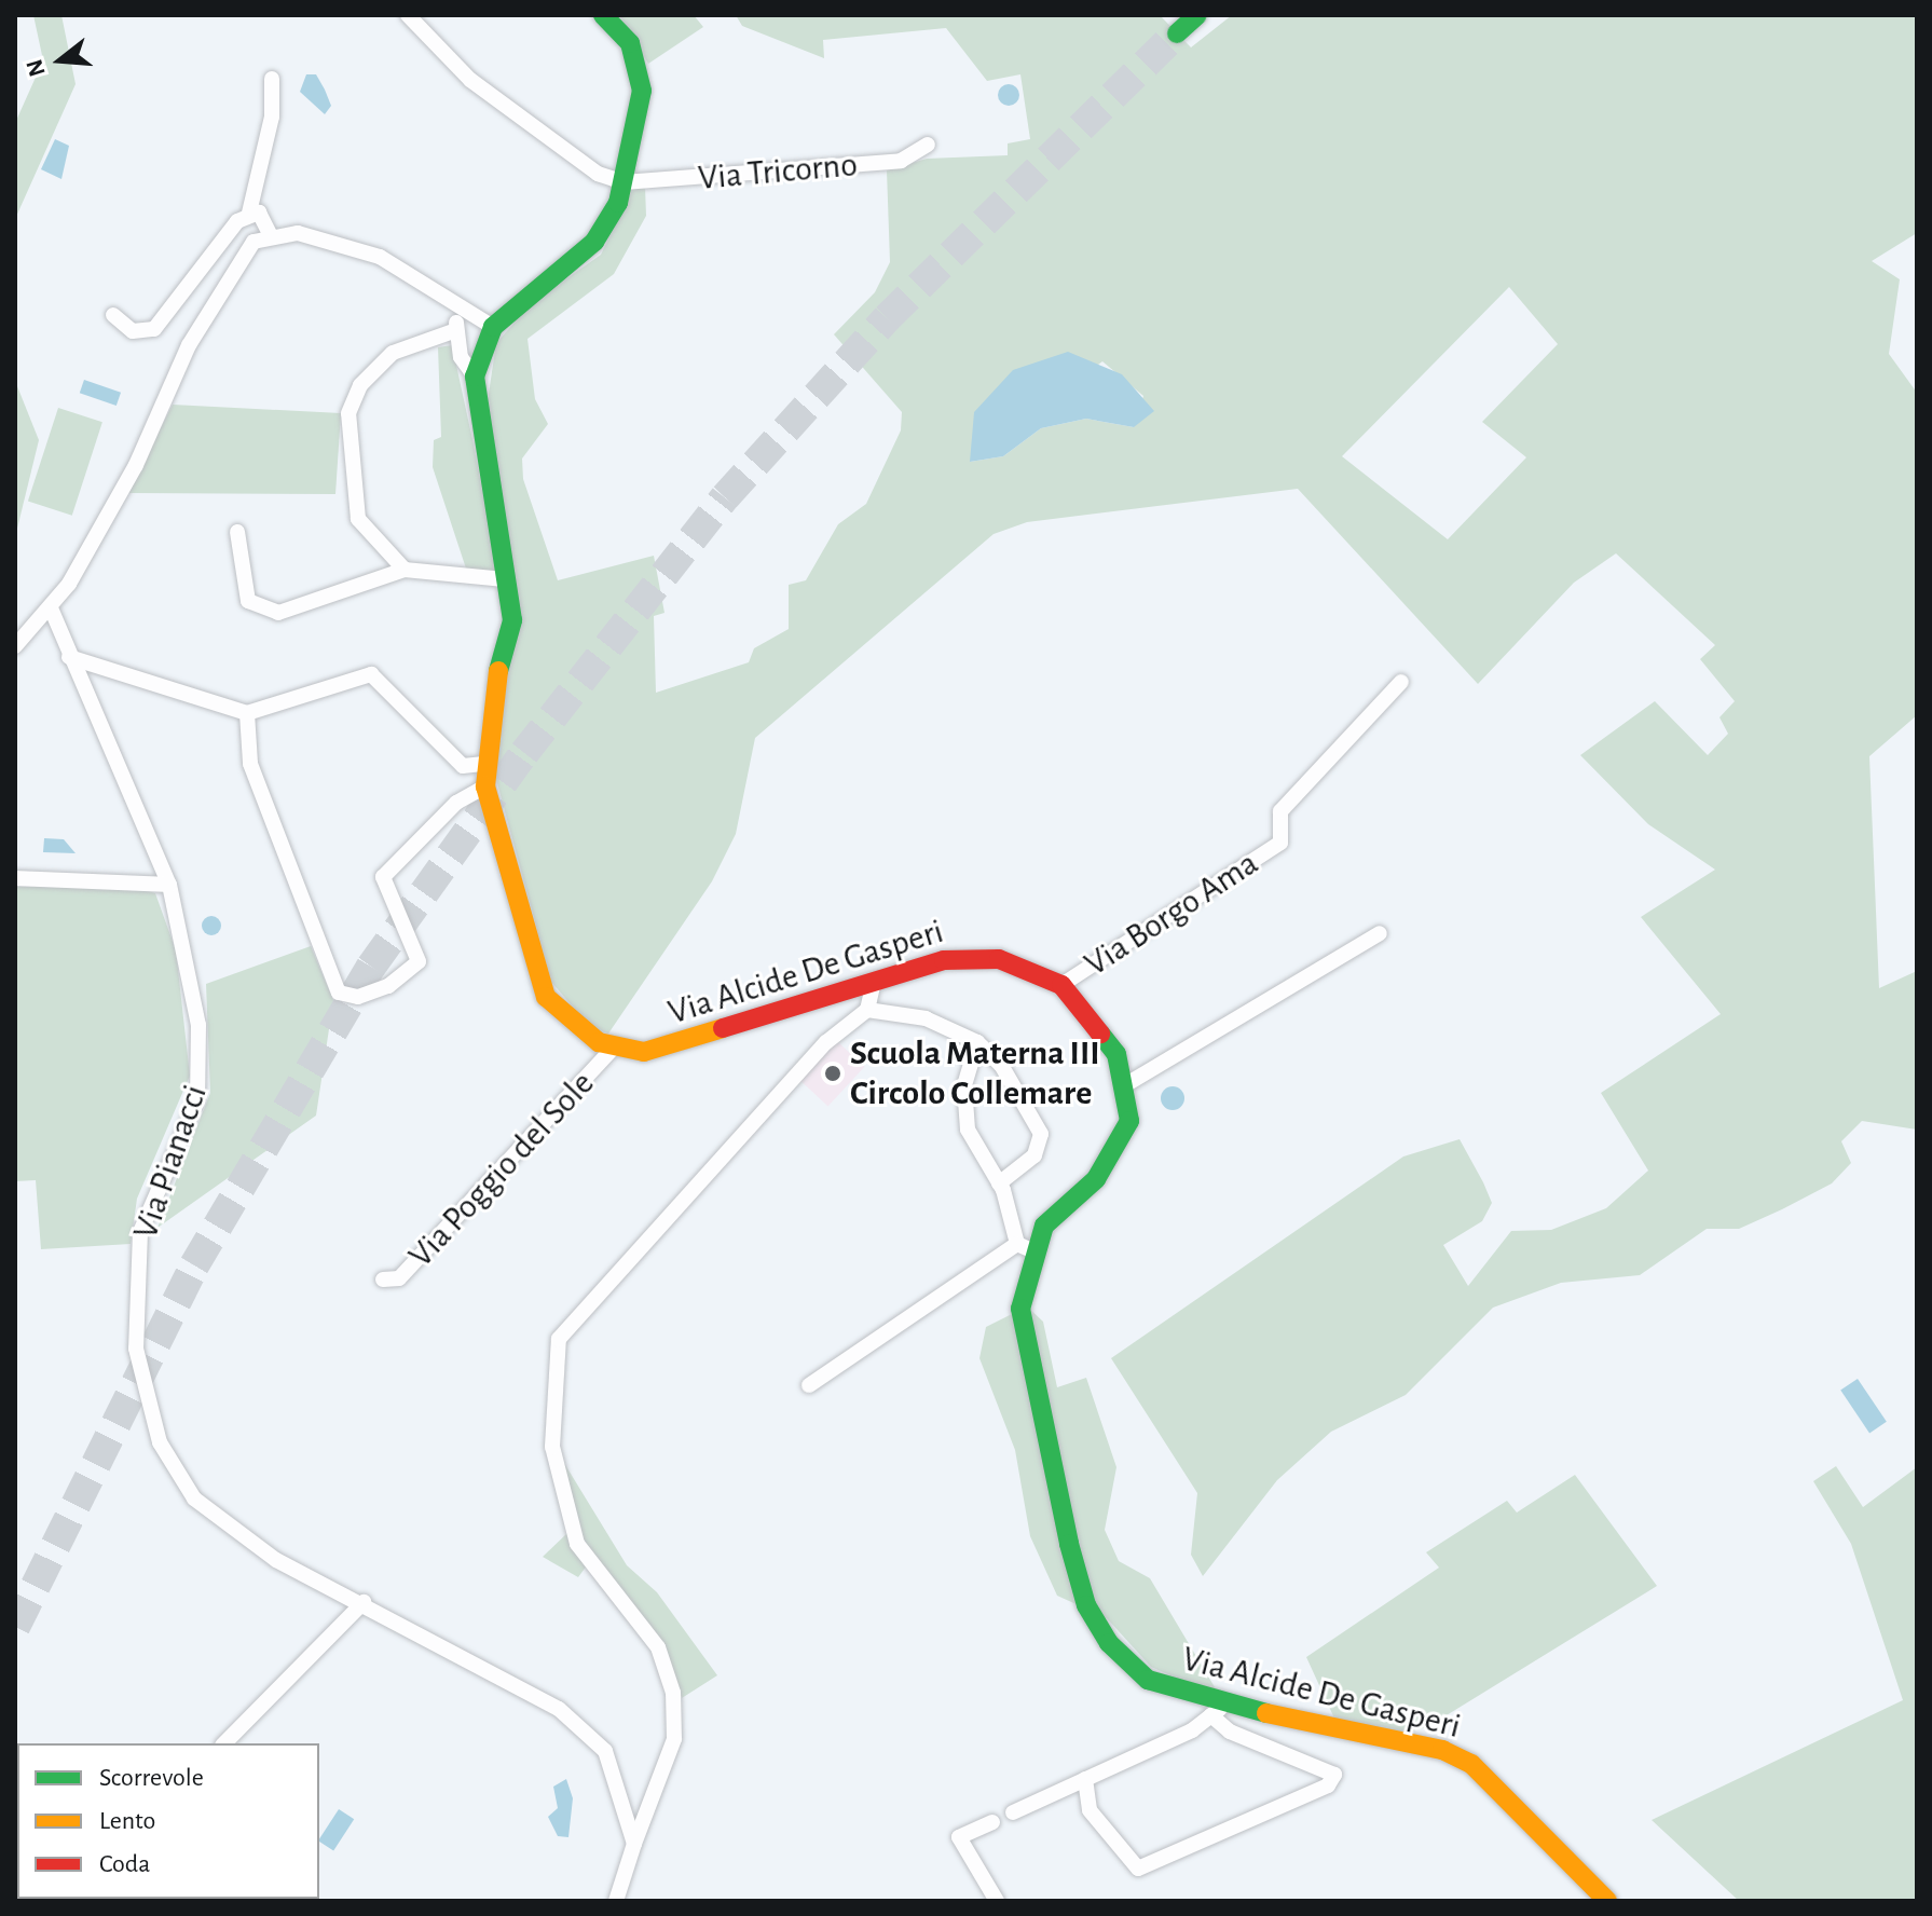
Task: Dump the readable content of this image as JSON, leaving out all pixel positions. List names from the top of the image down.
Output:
{
  "streets": {
    "main road": ["Via Alcide De Gasperi"],
    "street": [
      "Via Tricorno",
      "Via Borgo Ama",
      "Via Pianacci",
      "Via Poggio del Sole"
    ]
  },
  "crossings": [
    ["Via Tricorno", "Via Alcide De Gasperi"],
    ["Via Borgo Ama", "Via Alcide De Gasperi"],
    ["Via Alcide De Gasperi", "Via Poggio del Sole"]
  ],
  "places": ["Scuola Materna III Circolo Collemare"],
  "legend": ["Scorrevole", "Lento", "Coda"],
  "north": "left"
}
